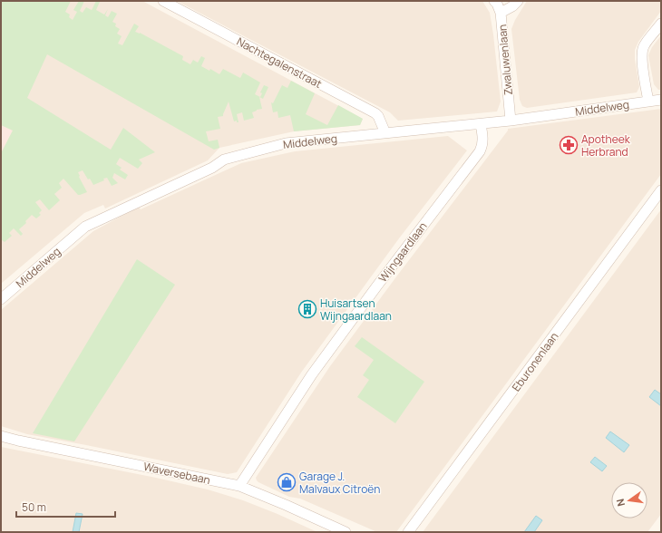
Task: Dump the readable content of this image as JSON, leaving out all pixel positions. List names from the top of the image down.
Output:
{
  "streets": {
    "street": [
      "Zwaluwenlaan",
      "Nachtegalenstraat",
      "Middelweg",
      "Wijngaardlaan",
      "Eburonenlaan",
      "Waversebaan"
    ]
  },
  "crossings": [
    ["Zwaluwenlaan", "Middelweg"],
    ["Nachtegalenstraat", "Middelweg"],
    ["Middelweg", "Wijngaardlaan"],
    ["Wijngaardlaan", "Waversebaan"]
  ],
  "places": {
    "pharmacy": ["Apotheek Herbrand"],
    "building": ["Huisartsen Wijngaardlaan"],
    "shop": ["Garage J. Malvaux Citroën"]
  },
  "scale_bar": "50 m",
  "north": "left"
}
